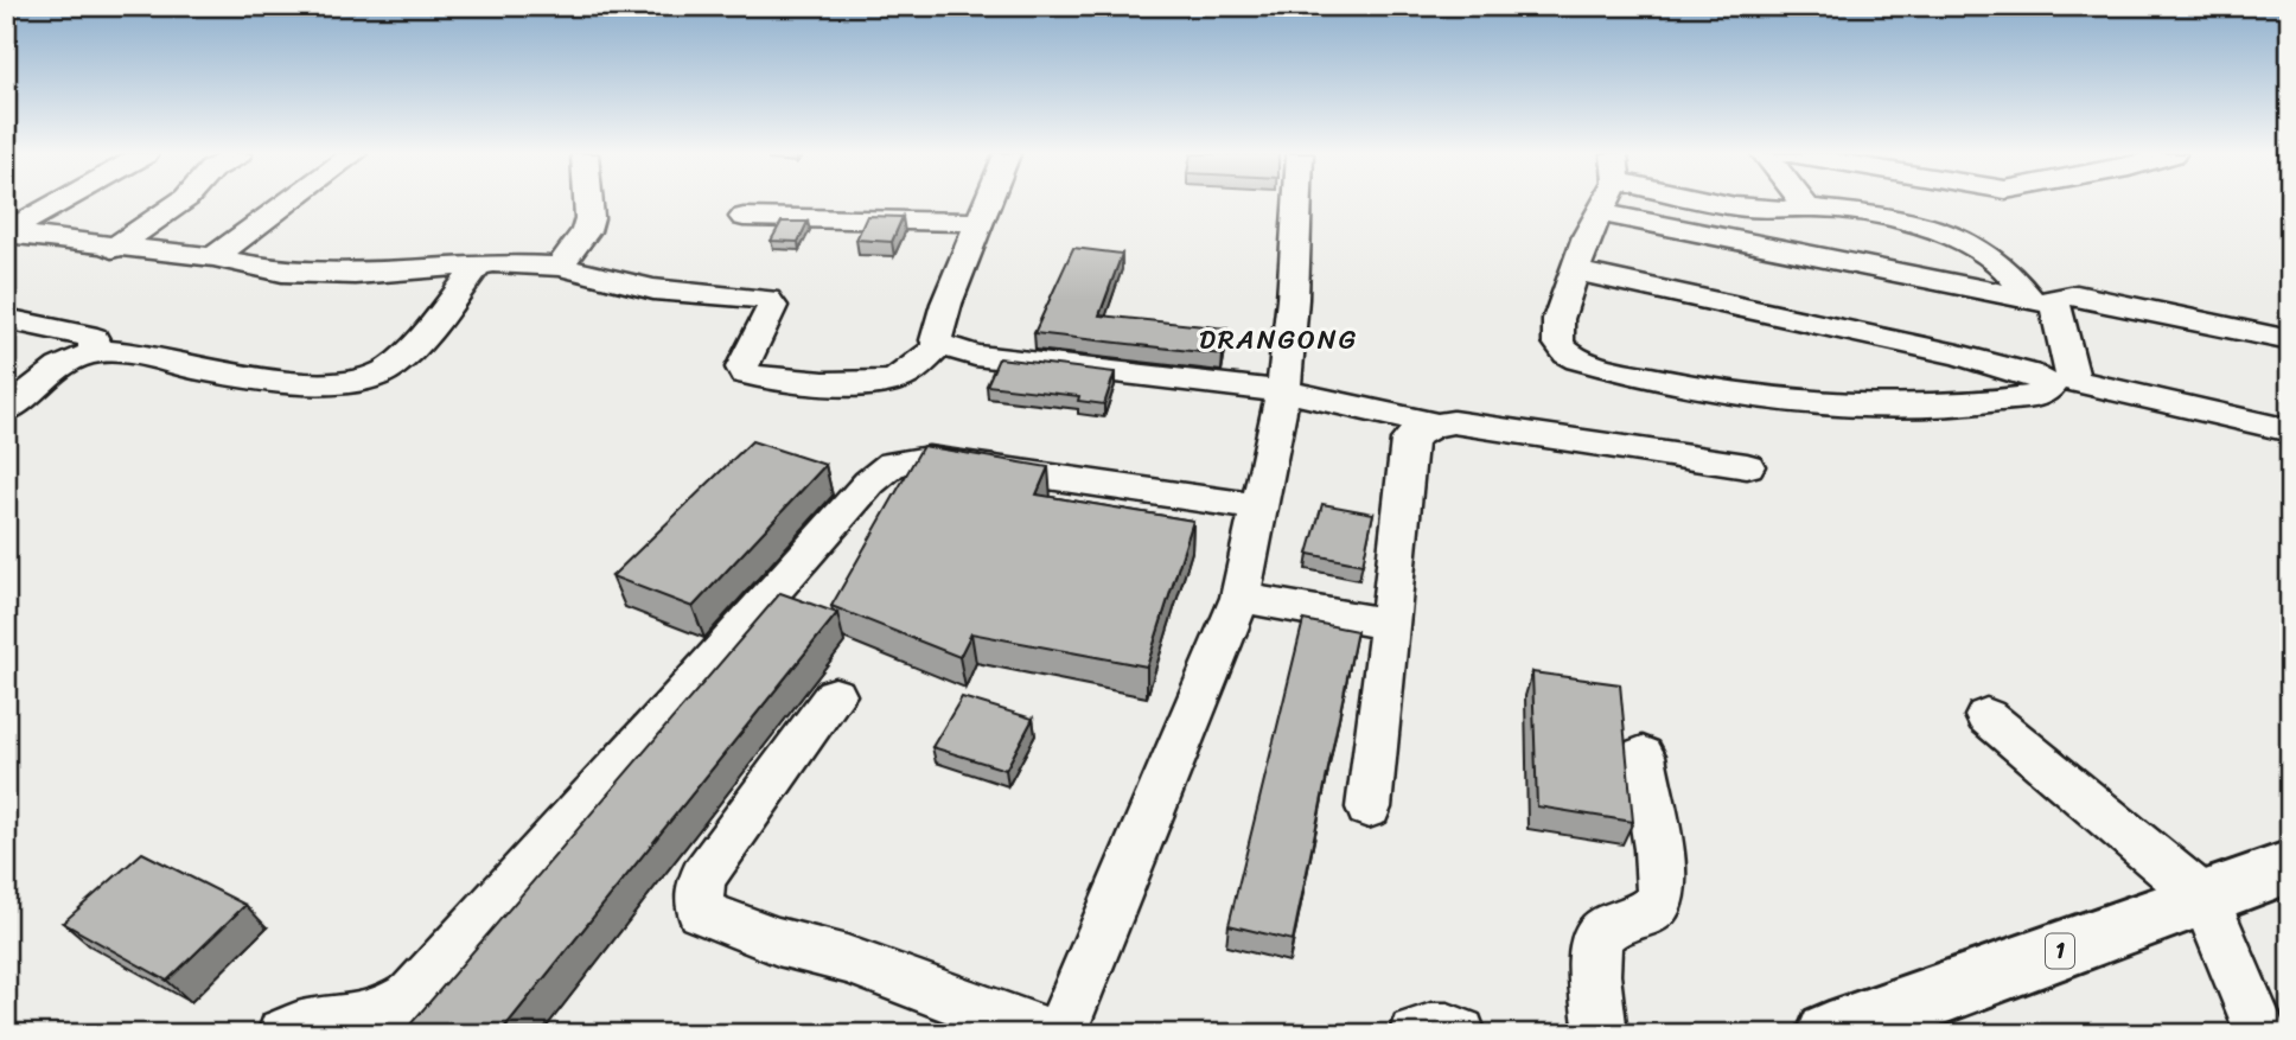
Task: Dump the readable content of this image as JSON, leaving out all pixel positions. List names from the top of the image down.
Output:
{
  "streets": {
    "highway": ["1"]
  },
  "districts": ["DRANGONG"]
}
